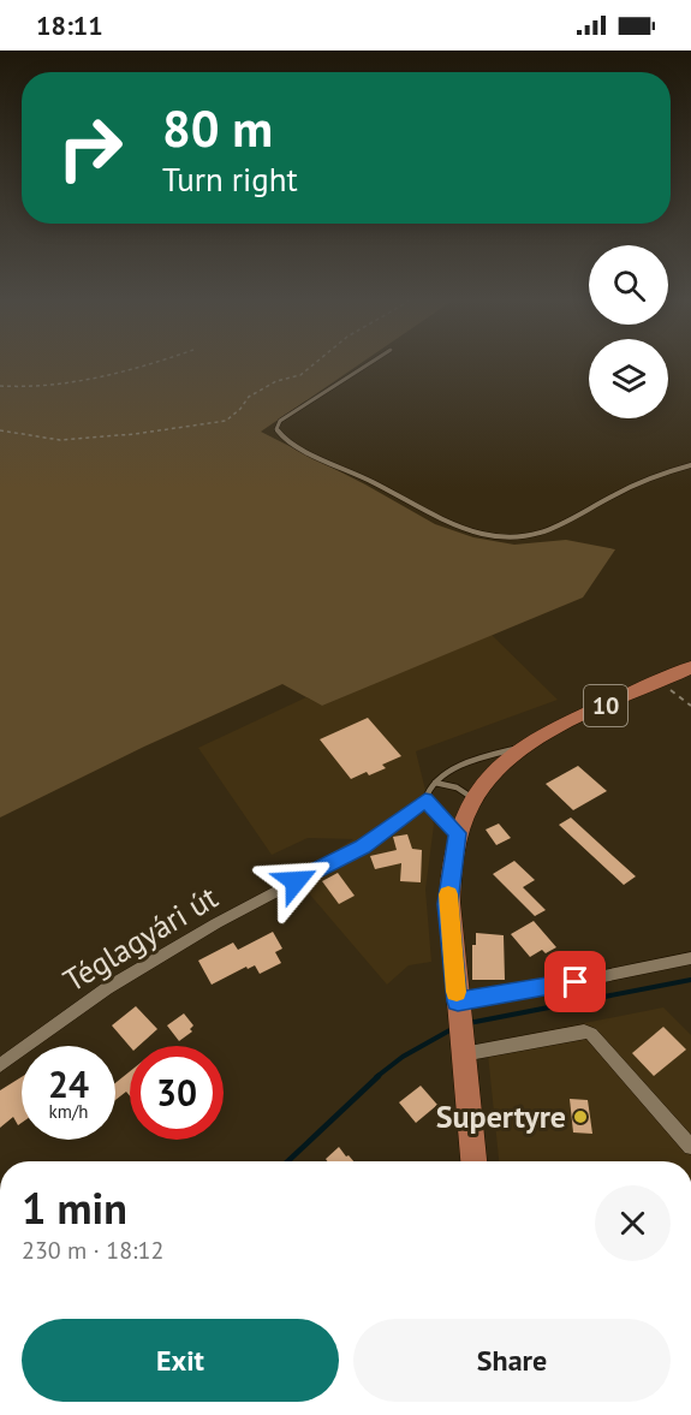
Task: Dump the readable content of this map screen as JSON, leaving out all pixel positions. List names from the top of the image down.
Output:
{
  "streets": {
    "main road": ["10"],
    "street": ["Téglagyári út"]
  },
  "places": ["Supertyre"],
  "page": {
    "status": "18:11",
    "turn": ["80 m", "Turn right"],
    "speed": "24 km/h",
    "limit": "30",
    "heading": ["1 min", "230 m · 18:12"],
    "buttons": ["Exit", "Share"]
  }
}
